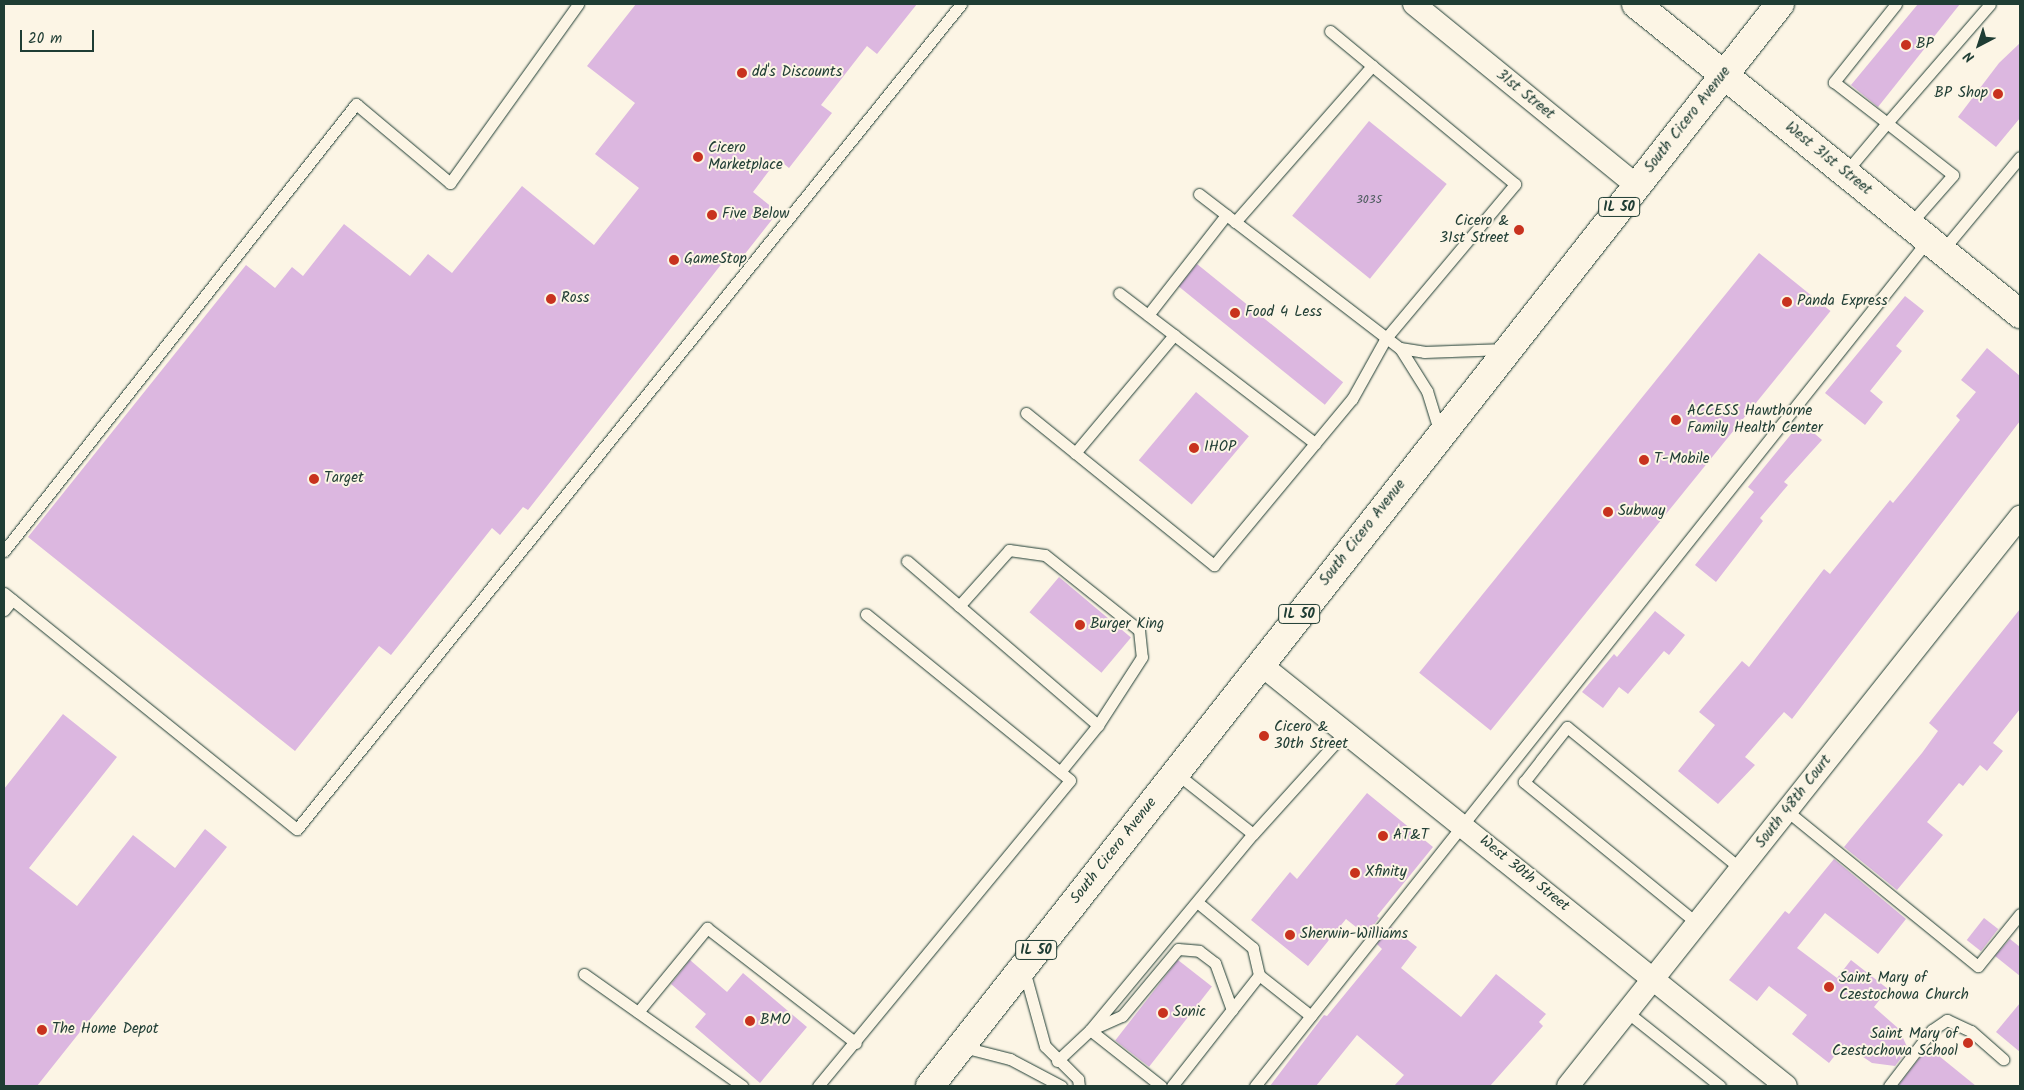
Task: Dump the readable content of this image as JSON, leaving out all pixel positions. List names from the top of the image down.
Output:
{
  "streets": {
    "main road": ["South Cicero Avenue", "West 31st Street", "IL 50"],
    "street": ["31st Street", "South 48th Court", "West 30th Street"]
  },
  "crossings": [
    ["31st Street", "South Cicero Avenue"],
    ["South Cicero Avenue", "West 31st Street"],
    ["South Cicero Avenue", "West 30th Street"],
    ["South 48th Court", "West 30th Street"]
  ],
  "places": [
    "BP",
    "dd's Discounts",
    "BP Shop",
    "Cicero Marketplace",
    "Five Below",
    "Cicero & 31st Street",
    "GameStop",
    "Ross",
    "Panda Express",
    "Food 4 Less",
    "ACCESS Hawthorne Family Health Center",
    "IHOP",
    "T-Mobile",
    "Target",
    "Subway",
    "Burger King",
    "Cicero & 30th Street",
    "AT&T",
    "Xfinity",
    "Sherwin-Williams",
    "Saint Mary of Czestochowa Church",
    "Sonic",
    "BMO",
    "The Home Depot",
    "Saint Mary of Czestochowa School"
  ],
  "house_numbers": ["3035"],
  "scale_bar": "20 m",
  "north": "bottom left"
}
